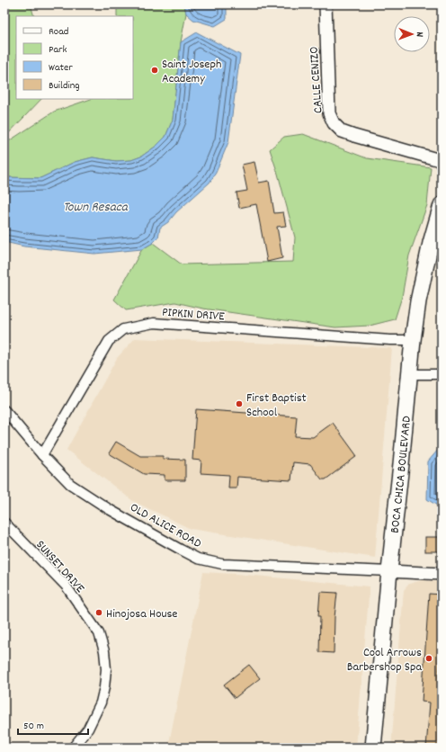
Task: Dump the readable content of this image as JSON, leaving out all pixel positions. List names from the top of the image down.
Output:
{
  "streets": {
    "main road": ["BOCA CHICA BOULEVARD"],
    "street": [
      "CALLE CENIZO",
      "PIPKIN DRIVE",
      "OLD ALICE ROAD",
      "SUNSET DRIVE"
    ]
  },
  "crossings": [
    ["PIPKIN DRIVE", "BOCA CHICA BOULEVARD"],
    ["PIPKIN DRIVE", "OLD ALICE ROAD"],
    ["BOCA CHICA BOULEVARD", "OLD ALICE ROAD"]
  ],
  "water": ["Town Resaca"],
  "places": [
    "Saint Joseph Academy",
    "First Baptist School",
    "Hinojosa House",
    "Cool Arrows Barbershop Spa"
  ],
  "legend": [
    "Road",
    "Park",
    "Water",
    "Building"
  ],
  "scale_bar": "50 m",
  "north": "right"
}
